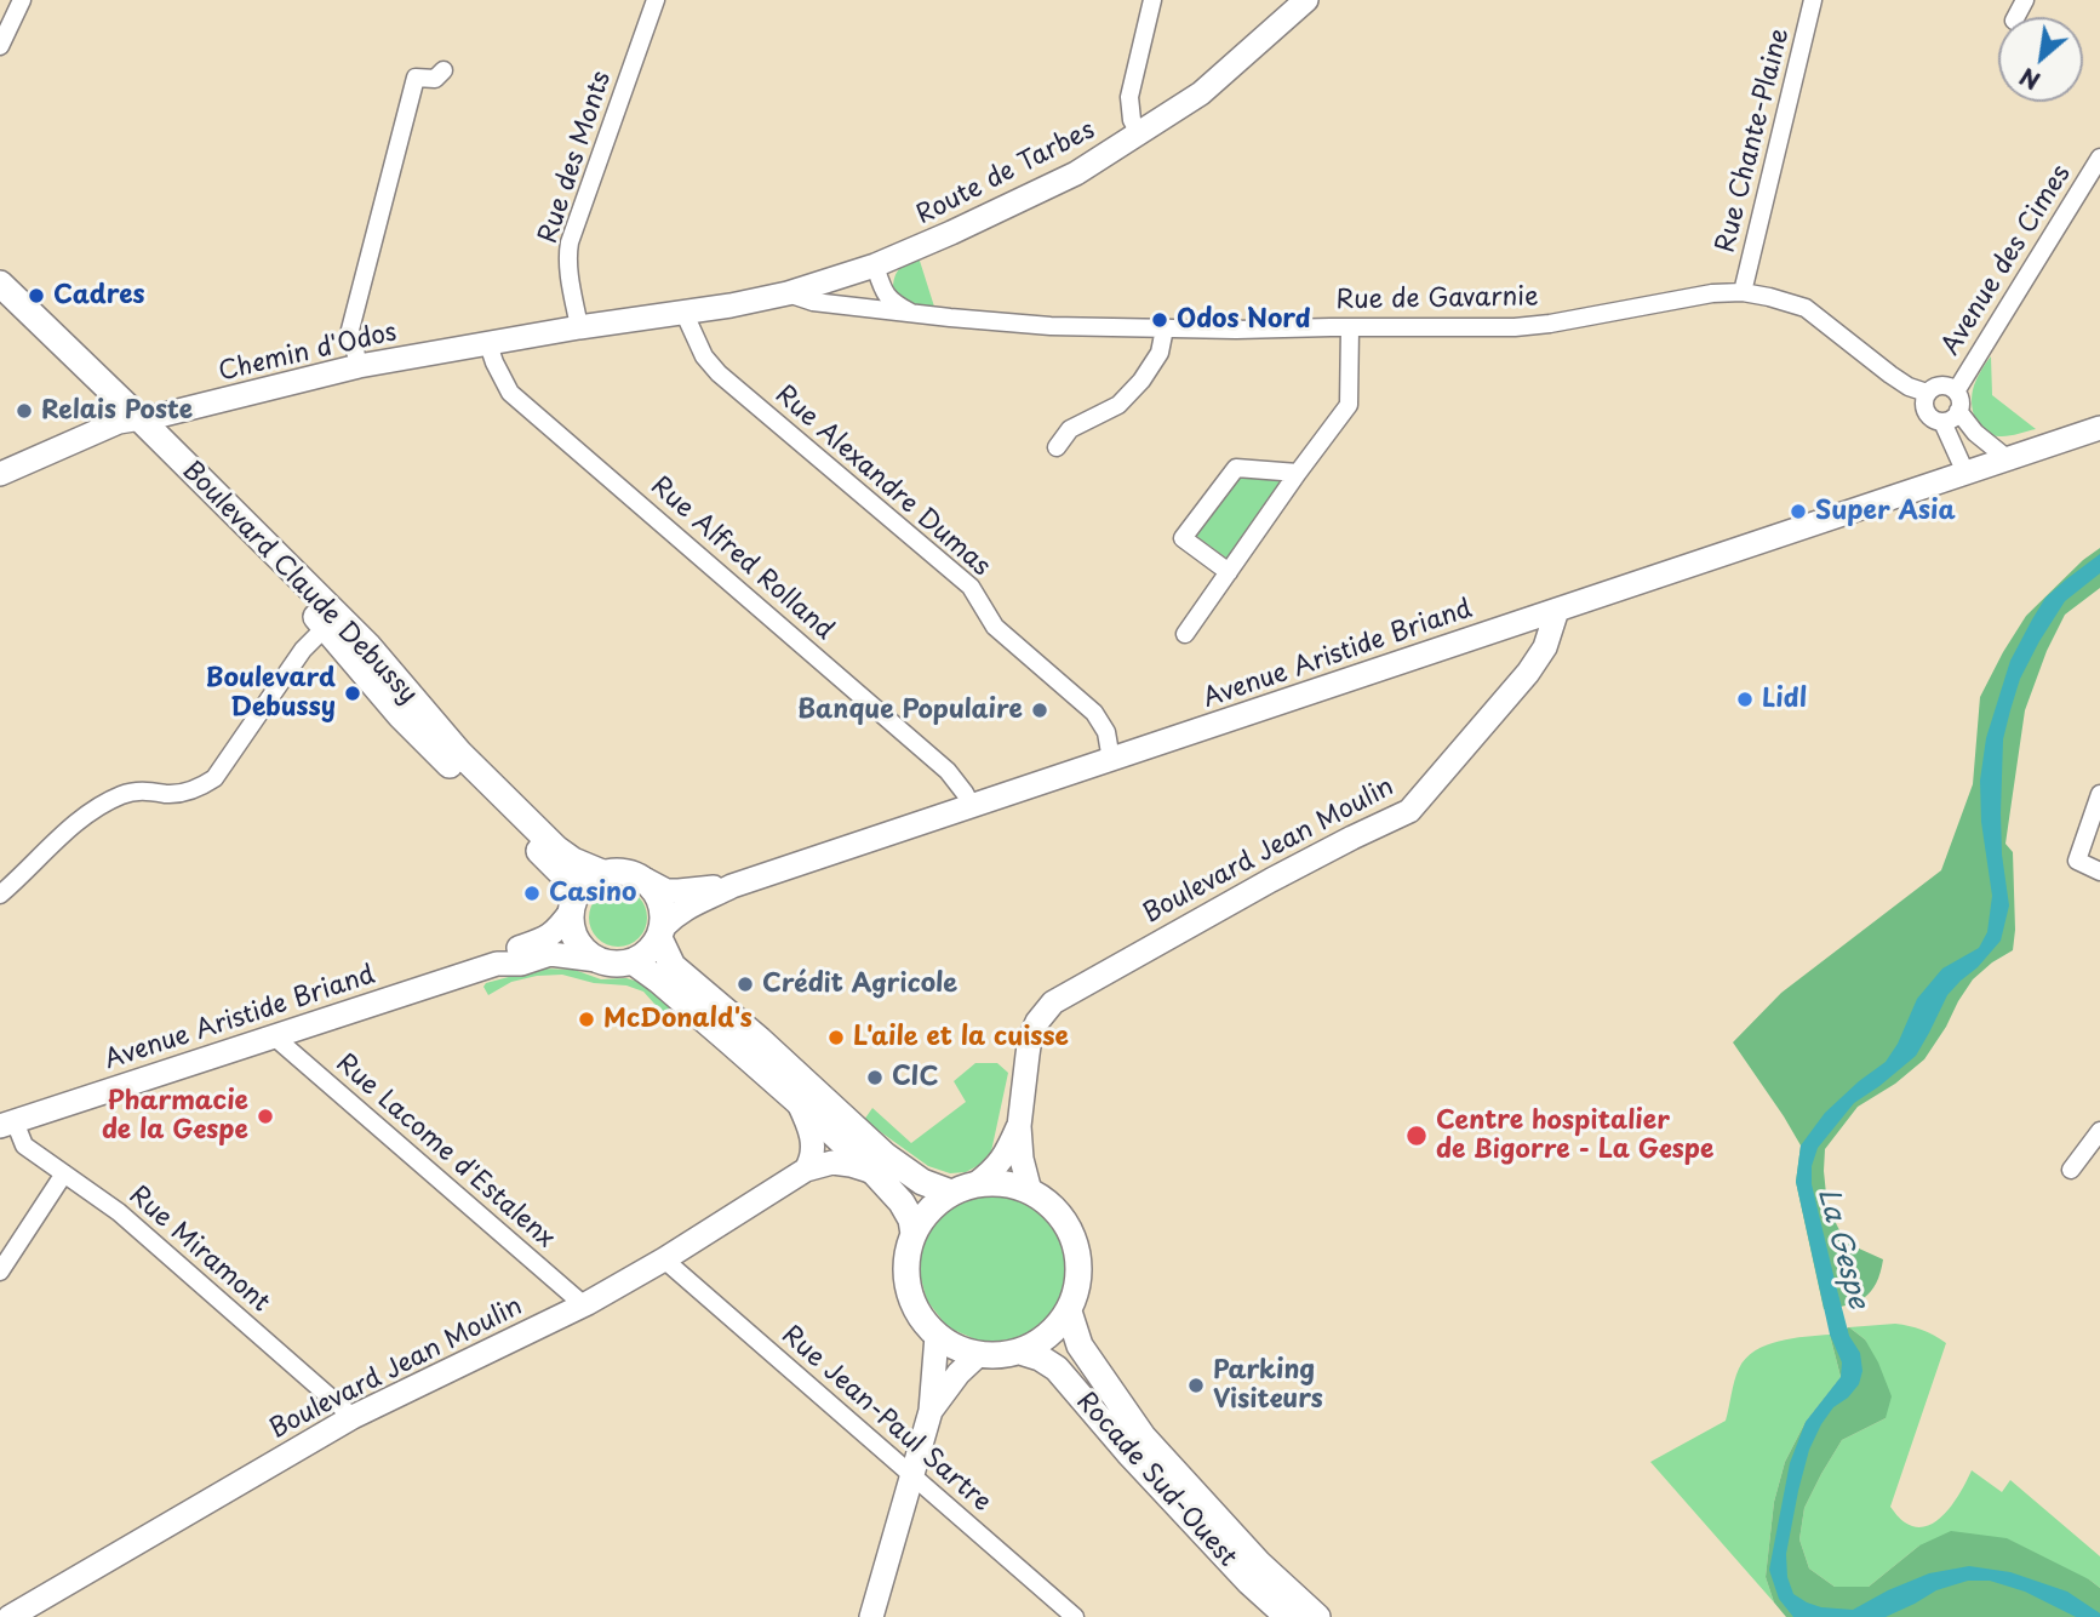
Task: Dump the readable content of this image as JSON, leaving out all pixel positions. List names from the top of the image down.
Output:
{
  "streets": {
    "main road": ["Boulevard Claude Debussy", "Rocade Sud-Ouest"],
    "street": [
      "Rue Chante-Plaine",
      "Rue des Monts",
      "Route de Tarbes",
      "Avenue des Cimes",
      "Rue de Gavarnie",
      "Chemin d'Odos",
      "Rue Alexandre Dumas",
      "Rue Alfred Rolland",
      "Avenue Aristide Briand",
      "Boulevard Jean Moulin",
      "Rue Lacome d'Estalenx",
      "Rue Miramont",
      "Rue Jean-Paul Sartre"
    ]
  },
  "crossings": [
    ["Rue Chante-Plaine", "Rue de Gavarnie"],
    ["Rue des Monts", "Chemin d'Odos"],
    ["Route de Tarbes", "Rue de Gavarnie"],
    ["Route de Tarbes", "Chemin d'Odos"],
    ["Route de Tarbes", "Rue Alexandre Dumas"],
    ["Avenue des Cimes", "Rue de Gavarnie"],
    ["Chemin d'Odos", "Rue Alexandre Dumas"],
    ["Chemin d'Odos", "Rue Alfred Rolland"],
    ["Chemin d'Odos", "Boulevard Claude Debussy"],
    ["Rue Alexandre Dumas", "Avenue Aristide Briand"],
    ["Rue Alfred Rolland", "Avenue Aristide Briand"],
    ["Boulevard Claude Debussy", "Avenue Aristide Briand"],
    ["Avenue Aristide Briand", "Boulevard Jean Moulin"],
    ["Avenue Aristide Briand", "Rue Lacome d'Estalenx"],
    ["Avenue Aristide Briand", "Rue Miramont"],
    ["Boulevard Jean Moulin", "Rue Lacome d'Estalenx"],
    ["Boulevard Jean Moulin", "Rue Miramont"],
    ["Boulevard Jean Moulin", "Rue Jean-Paul Sartre"],
    ["Boulevard Jean Moulin", "Rocade Sud-Ouest"]
  ],
  "water": ["La Gespe"],
  "places": [
    "Cadres",
    "Odos Nord",
    "Relais Poste",
    "Super Asia",
    "Boulevard Debussy",
    "Lidl",
    "Banque Populaire",
    "Casino",
    "Crédit Agricole",
    "McDonald's",
    "L'aile et la cuisse",
    "CIC",
    "Pharmacie de la Gespe",
    "Centre hospitalier de Bigorre - La Gespe",
    "Parking Visiteurs"
  ],
  "north": "bottom left"
}
